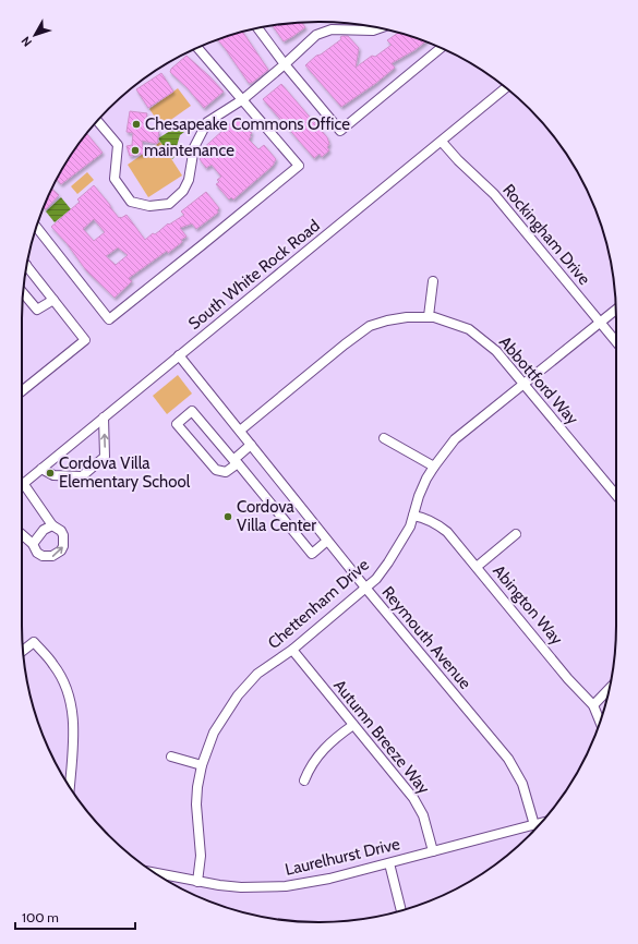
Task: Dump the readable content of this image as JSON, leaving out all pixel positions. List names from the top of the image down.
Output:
{
  "streets": {
    "street": [
      "Rockingham Drive",
      "South White Rock Road",
      "Abbottford Way",
      "Chettenham Drive",
      "Abington Way",
      "Reymouth Avenue",
      "Autumn Breeze Way",
      "Laurelhurst Drive"
    ]
  },
  "crossings": [
    ["Rockingham Drive", "South White Rock Road"],
    ["Rockingham Drive", "Chettenham Drive"],
    ["South White Rock Road", "Reymouth Avenue"],
    ["Abbottford Way", "Chettenham Drive"],
    ["Abbottford Way", "Reymouth Avenue"],
    ["Chettenham Drive", "Abington Way"],
    ["Chettenham Drive", "Reymouth Avenue"],
    ["Chettenham Drive", "Autumn Breeze Way"],
    ["Chettenham Drive", "Laurelhurst Drive"],
    ["Reymouth Avenue", "Laurelhurst Drive"],
    ["Autumn Breeze Way", "Laurelhurst Drive"]
  ],
  "places": [
    "Chesapeake Commons Office",
    "maintenance",
    "Cordova Villa Elementary School",
    "Cordova Villa Center"
  ],
  "scale_bar": "100 m",
  "north": "bottom left"
}
